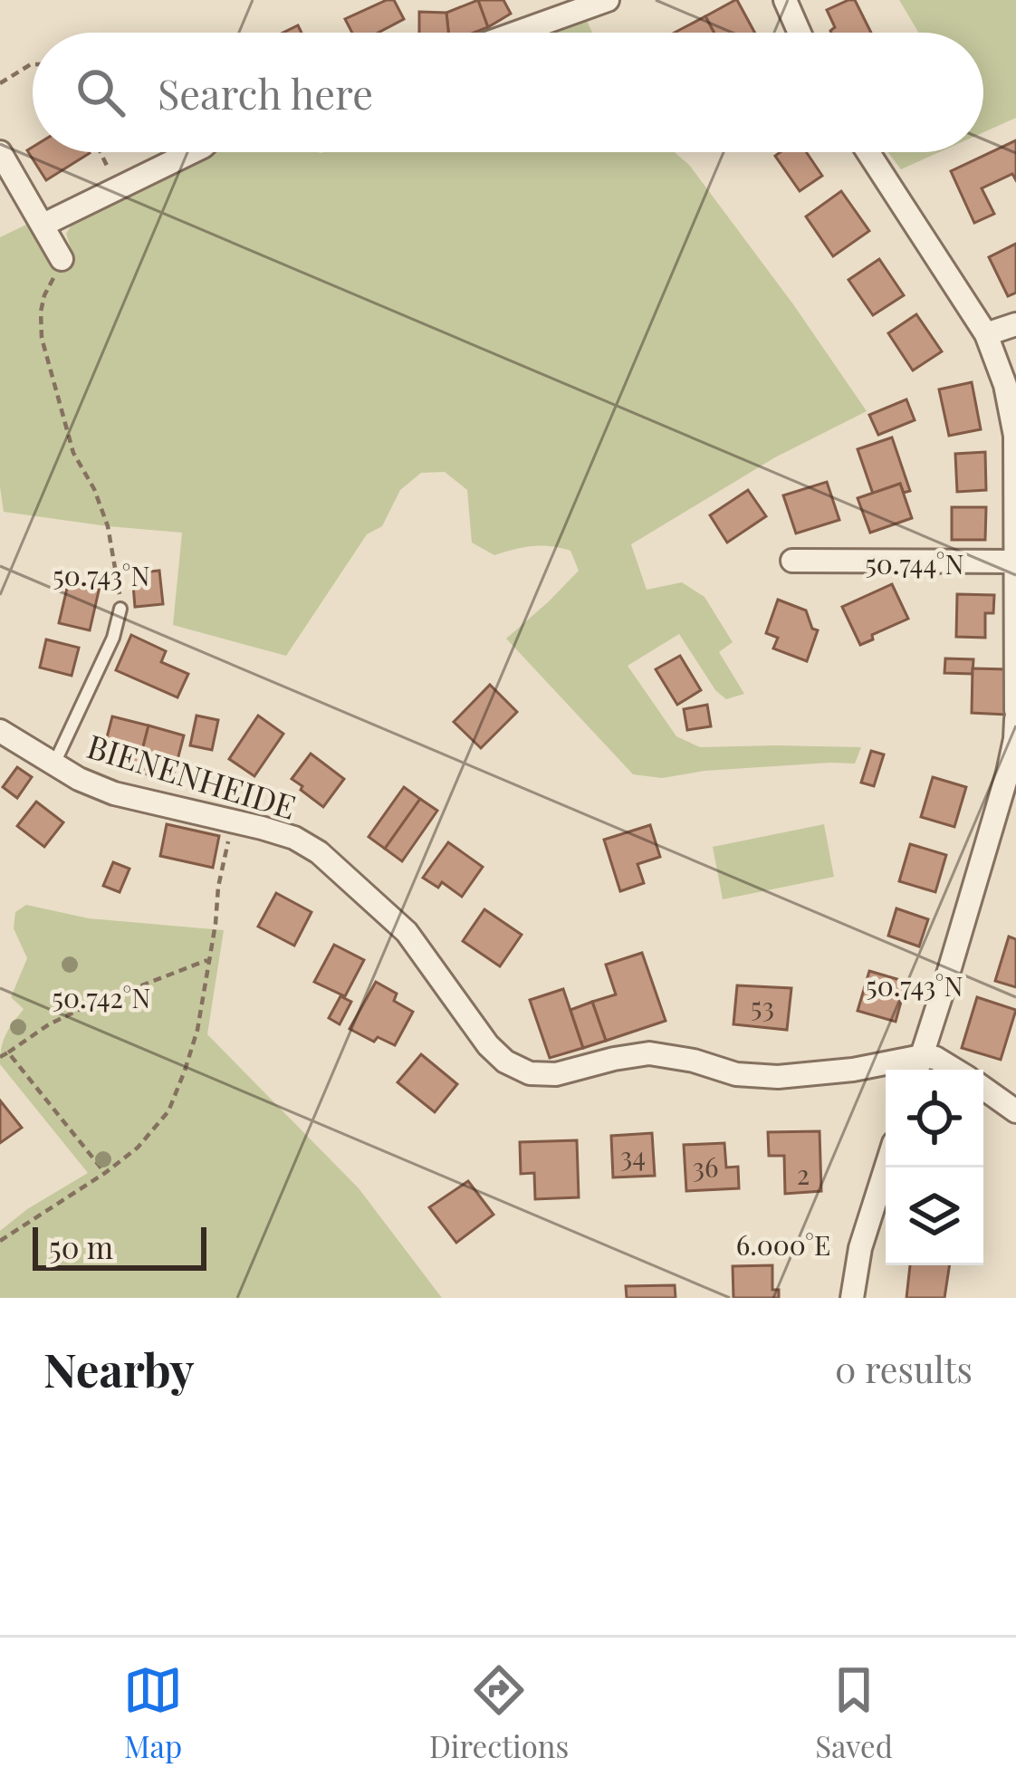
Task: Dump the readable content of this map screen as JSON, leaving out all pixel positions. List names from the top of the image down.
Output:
{
  "streets": {
    "street": ["BIENENHEIDE"]
  },
  "house_numbers": [
    "53",
    "34",
    "36",
    "2"
  ],
  "scale_bar": "50 m",
  "page": {
    "search": "Search here",
    "scale": "50 m",
    "heading": ["Nearby", "0 results"],
    "nav": ["Map", "Directions", "Saved"]
  },
  "coordinates": [
    "50.744°N",
    "50.743°N",
    "50.742°N",
    "6.000°E"
  ]
}
